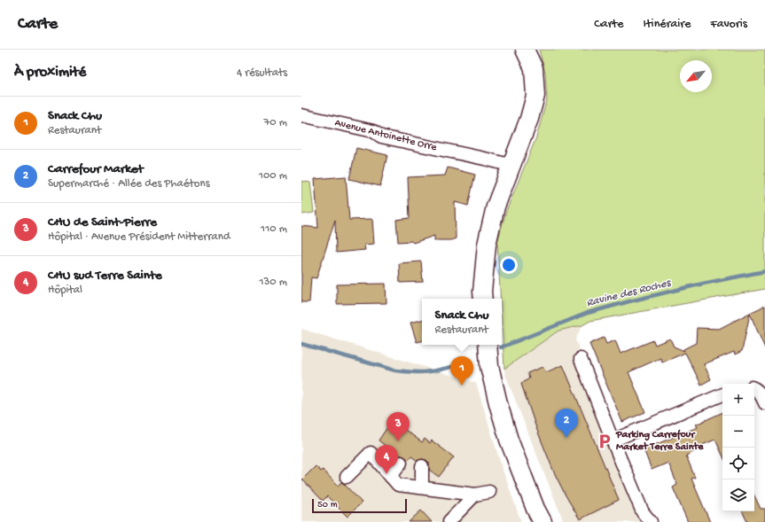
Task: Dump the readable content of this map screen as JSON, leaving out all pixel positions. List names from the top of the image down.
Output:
{
  "streets": {
    "street": ["Avenue Antoinette Orre"]
  },
  "water": ["Ravine des Roches"],
  "places": {
    "parking": ["Parking Carrefour Market Terre Sainte"]
  },
  "scale_bar": "50 m",
  "north": "bottom left",
  "page": {
    "header": "Carte",
    "nav": ["Carte", "Itinéraire", "Favoris"],
    "heading": ["À proximité", "4 résultats"],
    "list": [
      {
        "mark": "1",
        "name": "Snack Chu",
        "note": "Restaurant",
        "value": "70 m"
      },
      {
        "mark": "2",
        "name": "Carrefour Market",
        "note": "Supermarché · Allée des Phaétons",
        "value": "100 m"
      },
      {
        "mark": "3",
        "name": "CHU de Saint-Pierre",
        "note": "Hôpital · Avenue Président Mitterrand",
        "value": "110 m"
      },
      {
        "mark": "4",
        "name": "CHU sud Terre Sainte",
        "note": "Hôpital",
        "value": "130 m"
      }
    ],
    "popup": ["Snack Chu", "Restaurant"],
    "pins": [
      "1",
      "2",
      "3",
      "4"
    ],
    "map_buttons": ["+", "−"],
    "scale": "50 m"
  }
}
